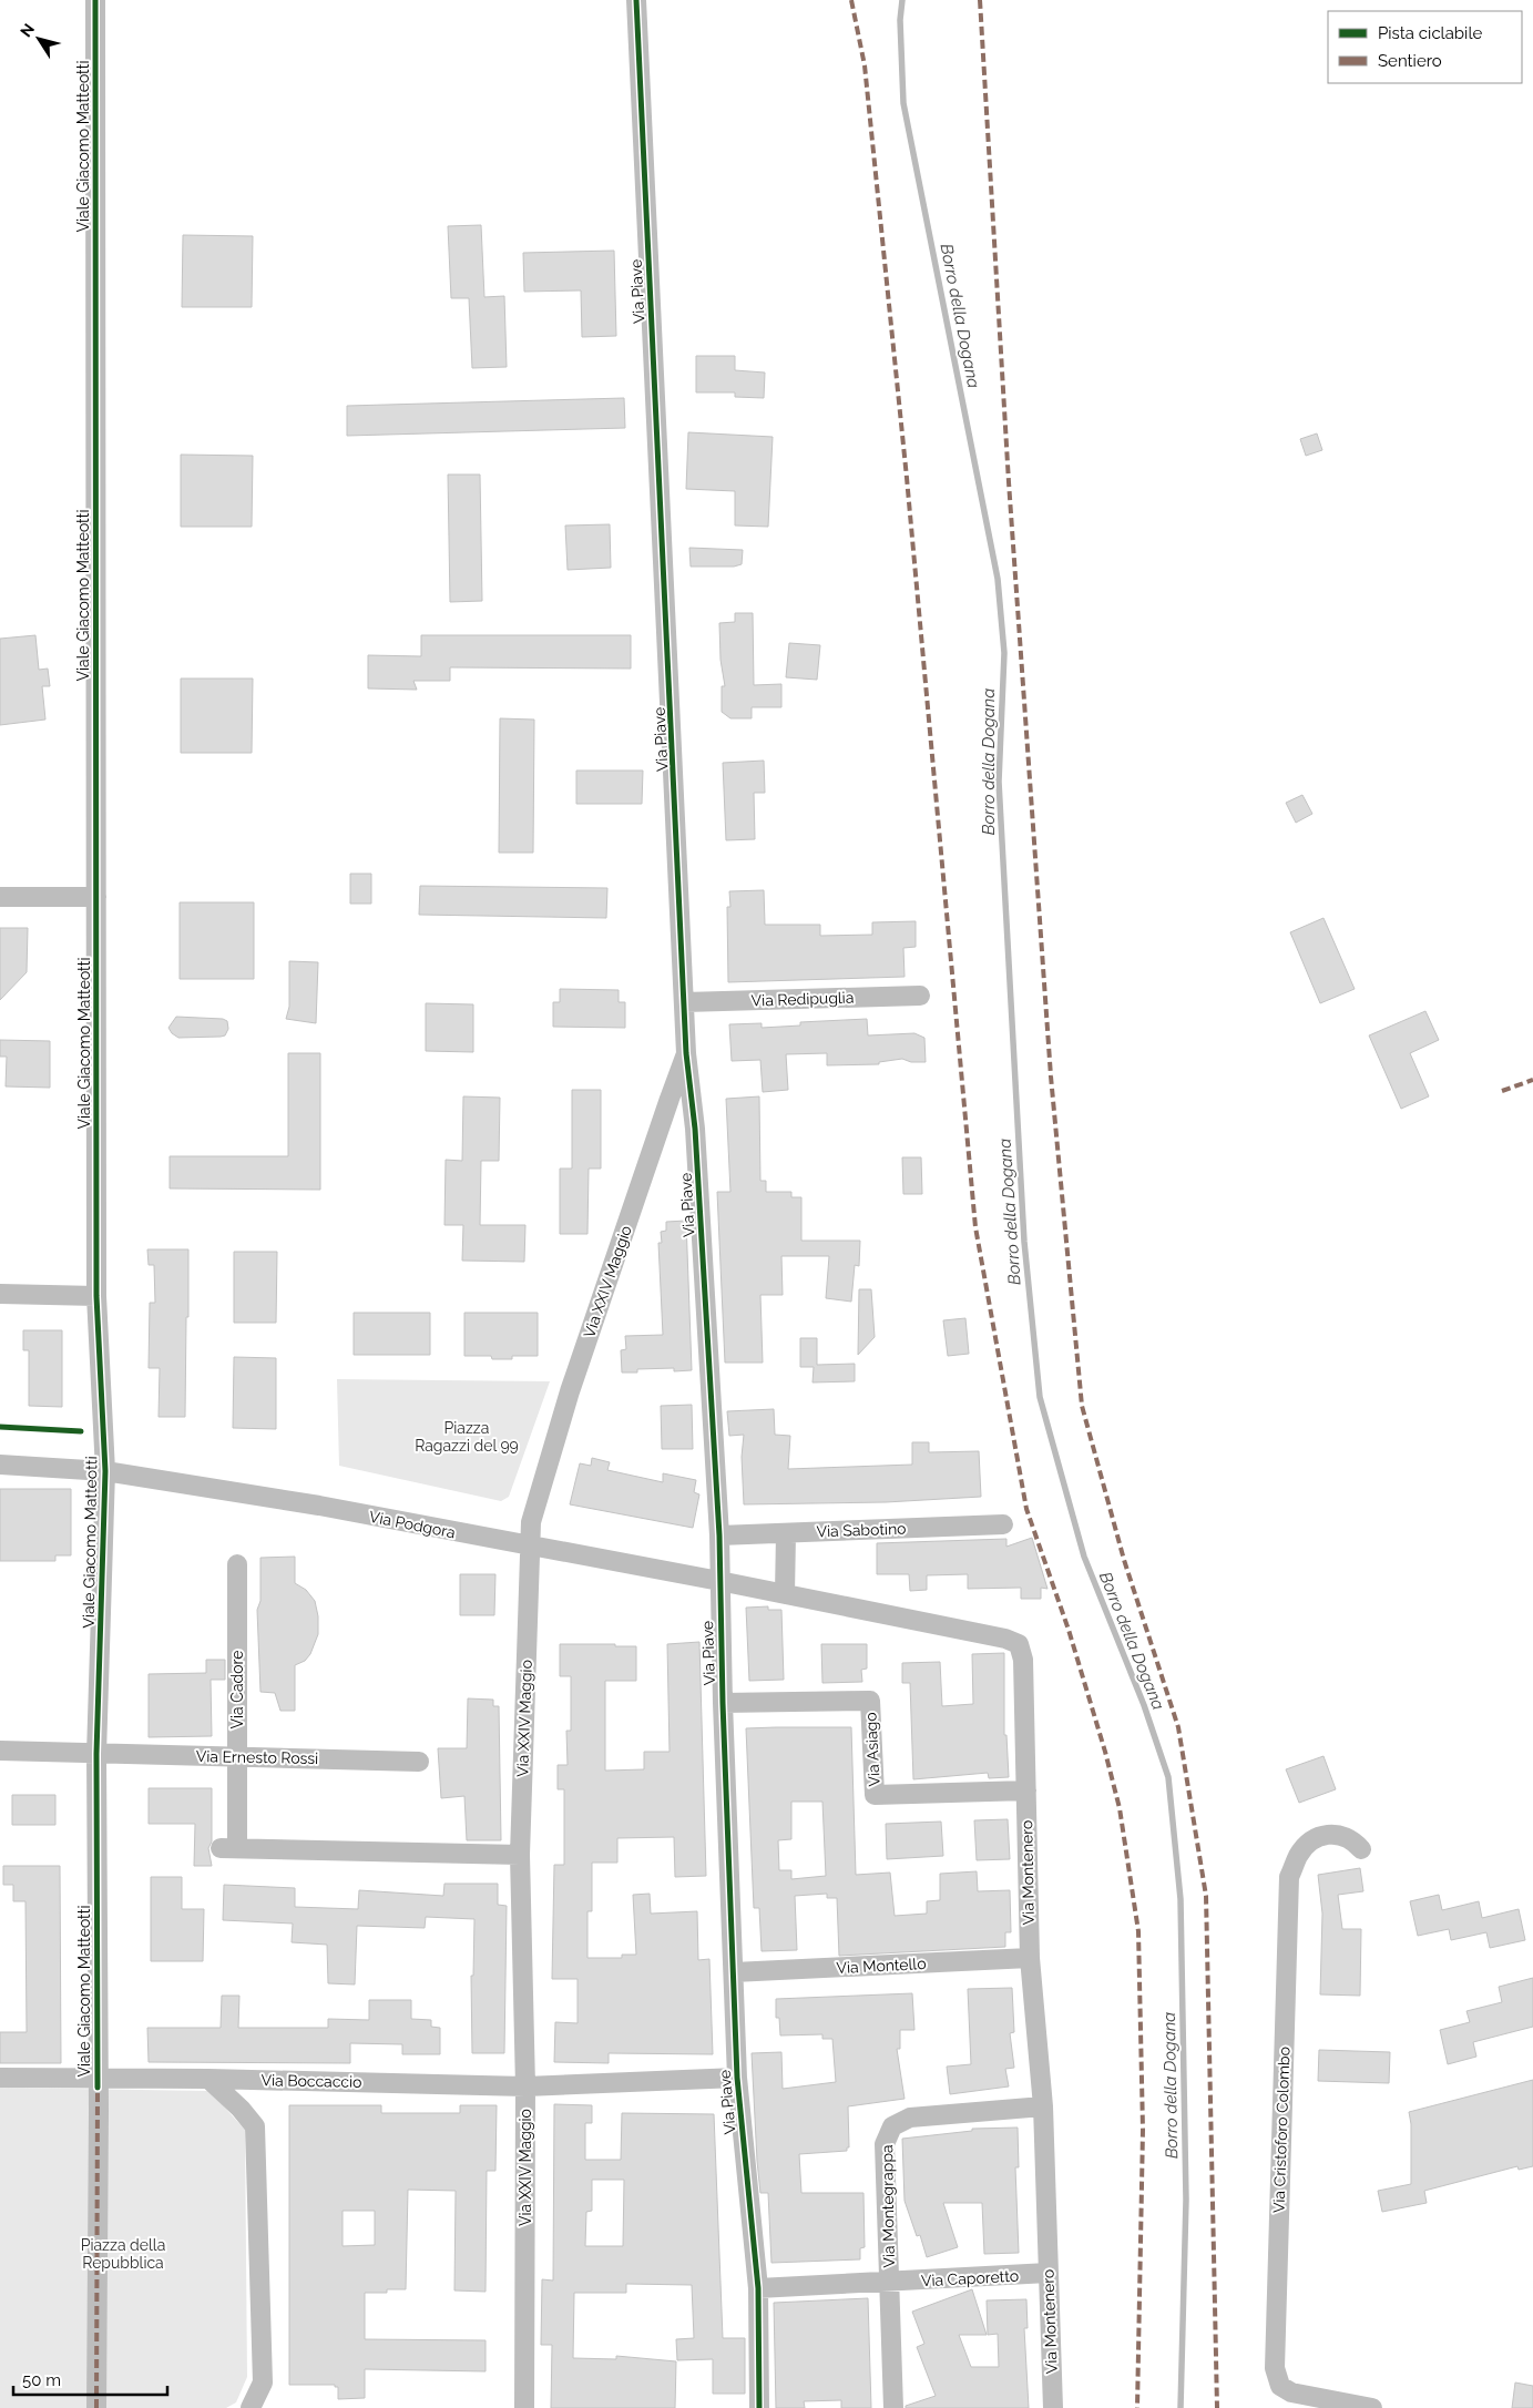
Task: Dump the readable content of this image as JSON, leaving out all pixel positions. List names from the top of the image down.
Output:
{
  "streets": {
    "street": [
      "Viale Giacomo Matteotti",
      "Via Piave",
      "Via Redipuglia",
      "Via XXIV Maggio",
      "Via Podgora",
      "Via Sabotino",
      "Via Cadore",
      "Via Asiago",
      "Via Ernesto Rossi",
      "Via Montenero",
      "Via Montello",
      "Via Boccaccio",
      "Via Cristoforo Colombo",
      "Via Montegrappa",
      "Via Caporetto"
    ]
  },
  "crossings": [
    ["Viale Giacomo Matteotti", "Via Podgora"],
    ["Viale Giacomo Matteotti", "Via Ernesto Rossi"],
    ["Viale Giacomo Matteotti", "Via Boccaccio"],
    ["Via Piave", "Via Redipuglia"],
    ["Via Piave", "Via XXIV Maggio"],
    ["Via Piave", "Via Podgora"],
    ["Via Piave", "Via Sabotino"],
    ["Via Piave", "Via Asiago"],
    ["Via Piave", "Via Montenero"],
    ["Via Piave", "Via Montello"],
    ["Via Piave", "Via Boccaccio"],
    ["Via Piave", "Via Caporetto"],
    ["Via XXIV Maggio", "Via Podgora"],
    ["Via XXIV Maggio", "Via Cadore"],
    ["Via XXIV Maggio", "Via Boccaccio"],
    ["Via Podgora", "Via Montenero"],
    ["Via Cadore", "Via Ernesto Rossi"],
    ["Via Asiago", "Via Montenero"],
    ["Via Montenero", "Via Montello"],
    ["Via Montenero", "Via Montegrappa"],
    ["Via Montenero", "Via Caporetto"],
    ["Via Montegrappa", "Via Caporetto"]
  ],
  "water": ["Borro della Dogana"],
  "parks": ["Piazza Ragazzi del 99", "Piazza della Repubblica"],
  "legend": ["Pista ciclabile", "Sentiero"],
  "scale_bar": "50 m",
  "north": "top left"
}
